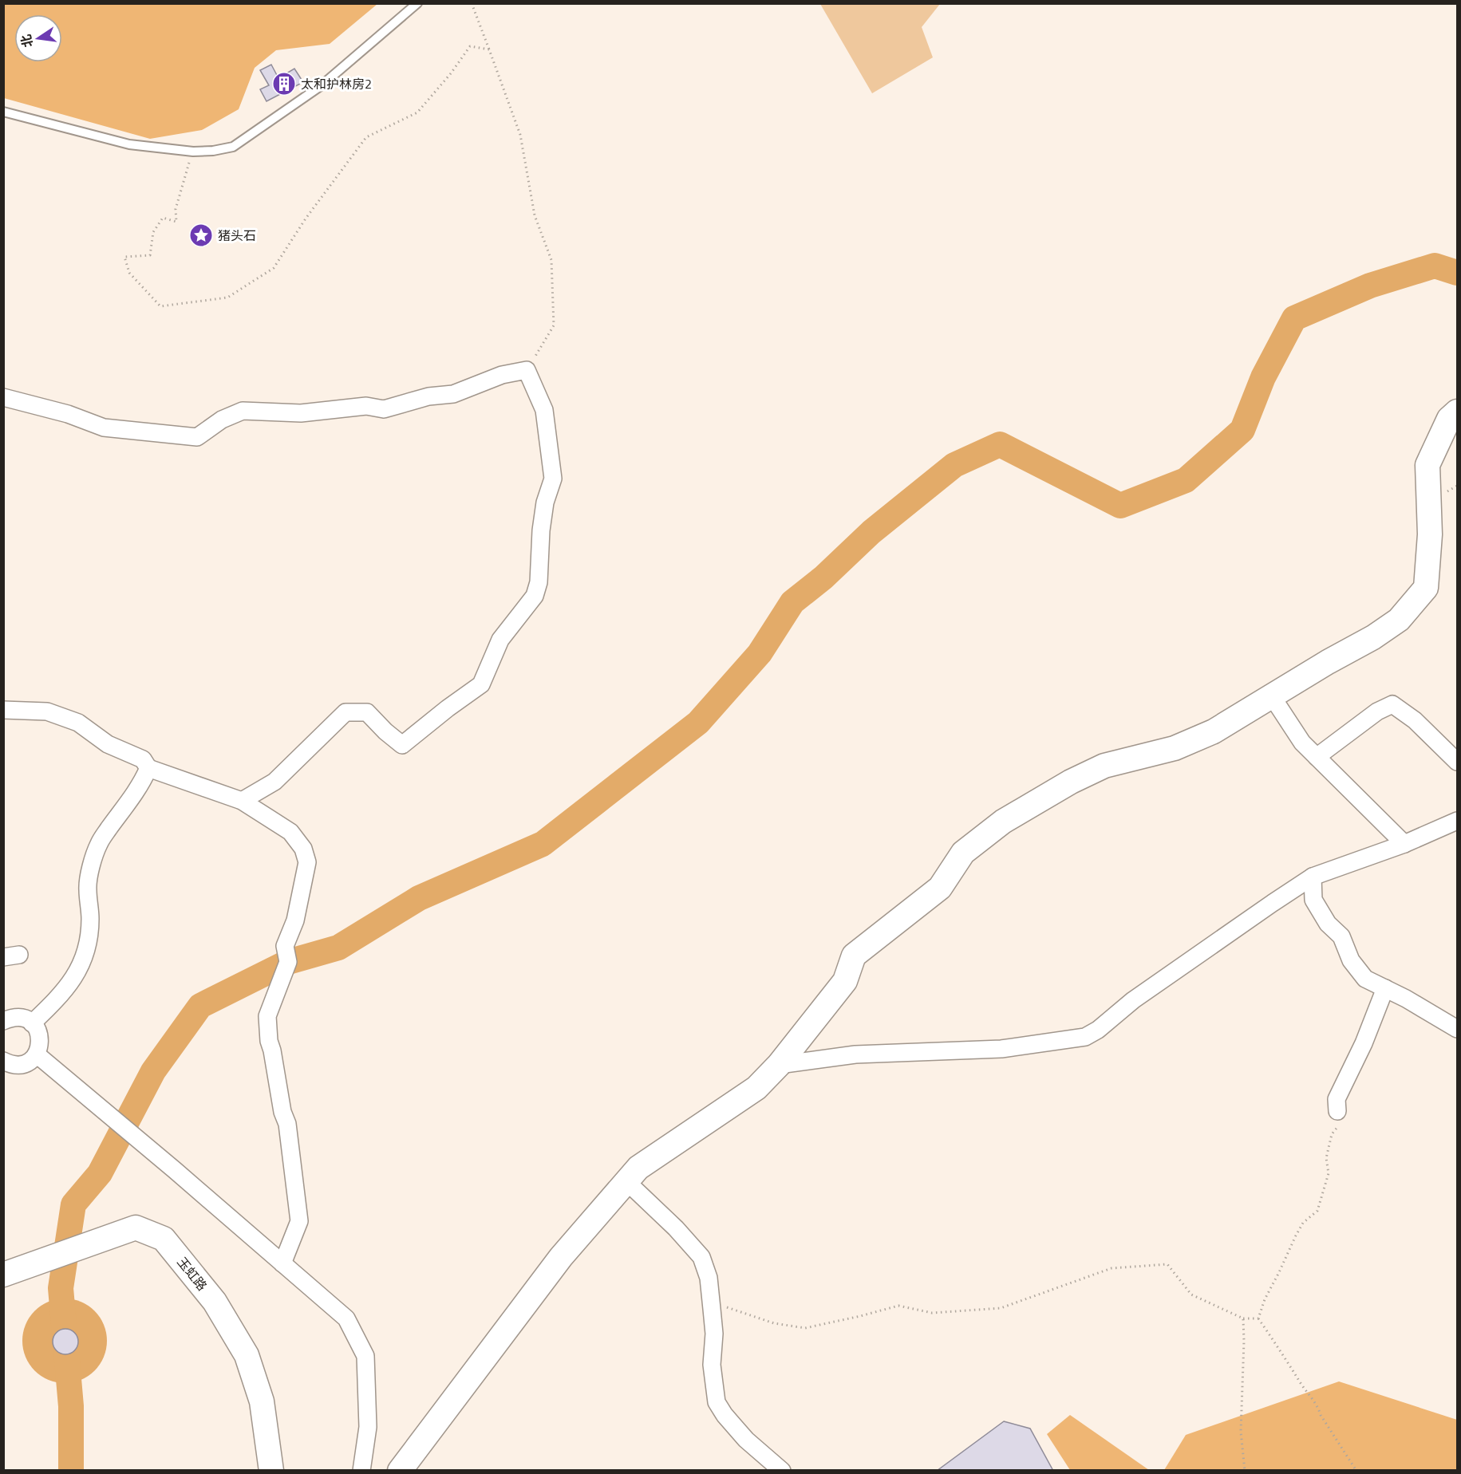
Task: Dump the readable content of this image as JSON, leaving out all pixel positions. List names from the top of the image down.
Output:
{
  "streets": {
    "street": ["玉虹路"]
  },
  "places": {
    "building": ["太和护林房2"],
    "place": ["猪头石"]
  },
  "north": "left"
}
